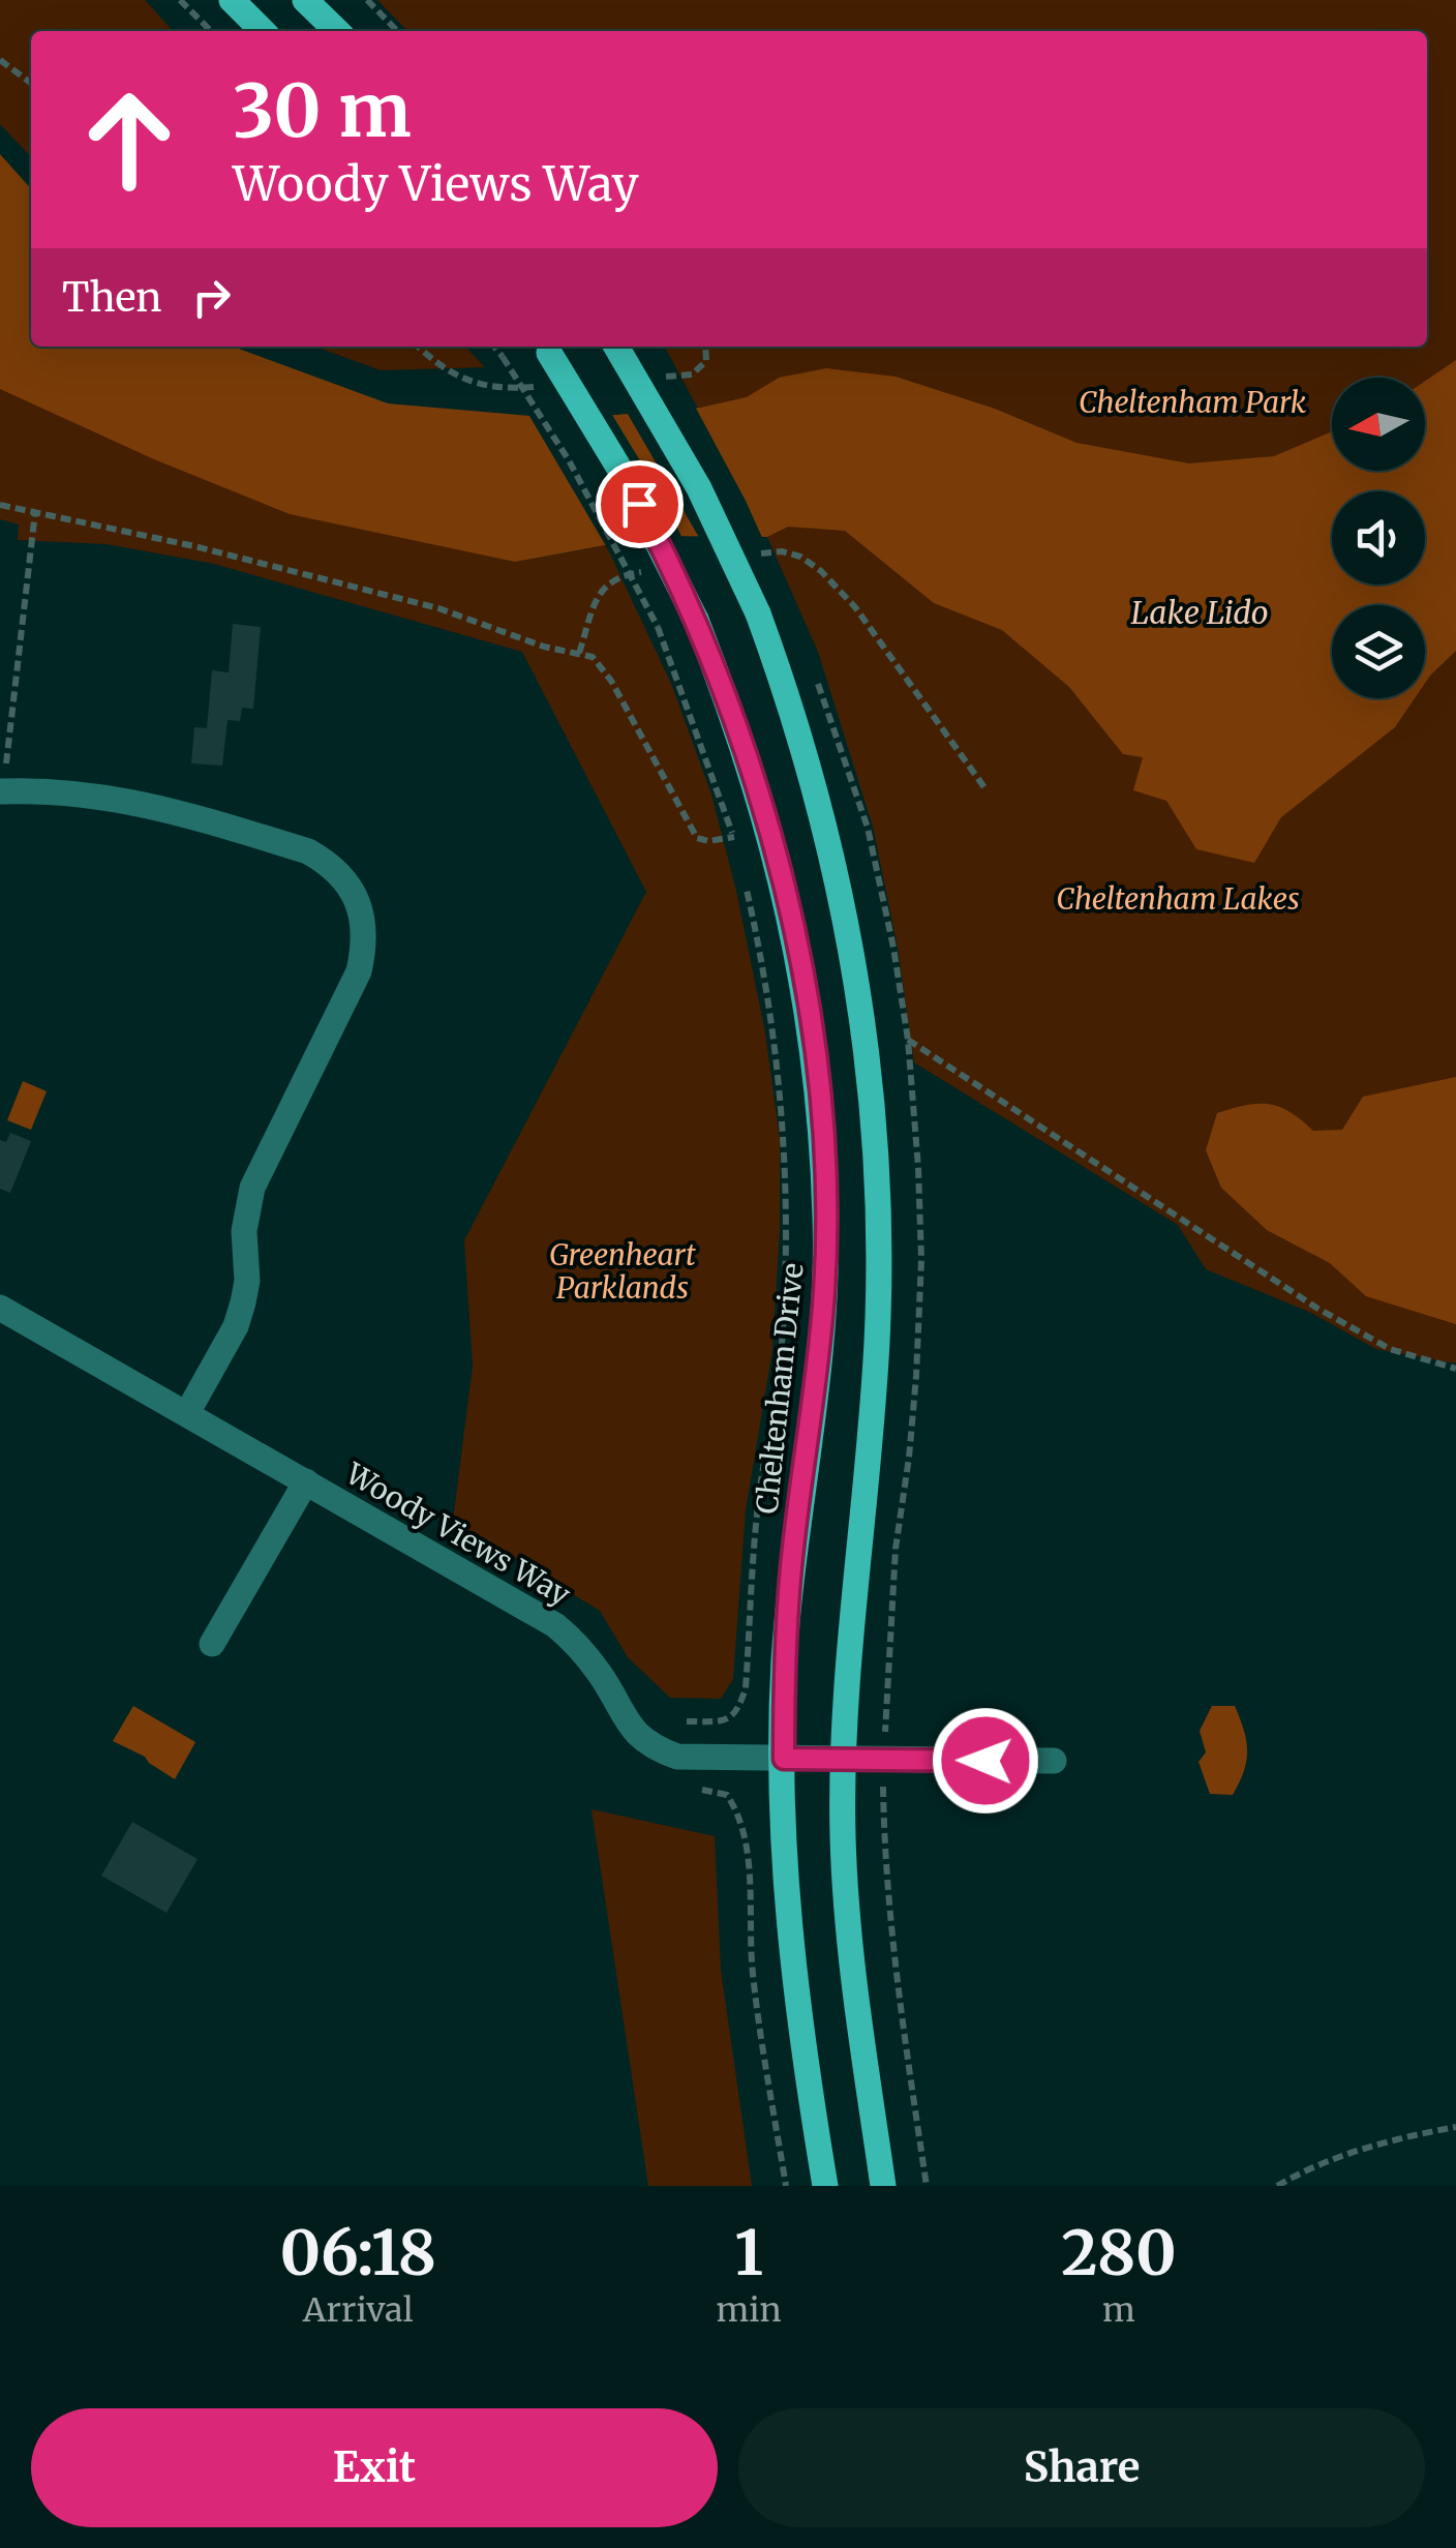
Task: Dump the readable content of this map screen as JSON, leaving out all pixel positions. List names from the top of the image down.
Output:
{
  "streets": {
    "main road": ["Cheltenham Drive"],
    "street": ["Woody Views Way"]
  },
  "crossings": [
    ["Cheltenham Drive", "Woody Views Way"]
  ],
  "water": ["Lake Lido"],
  "parks": ["Cheltenham Park", "Cheltenham Lakes", "Greenheart Parklands"],
  "north": "left",
  "page": {
    "turn": ["30 m", "Woody Views Way"],
    "then": "Then",
    "eta": [
      "06:18",
      "Arrival",
      "1",
      "min",
      "280",
      "m"
    ],
    "buttons": ["Exit", "Share"]
  }
}
